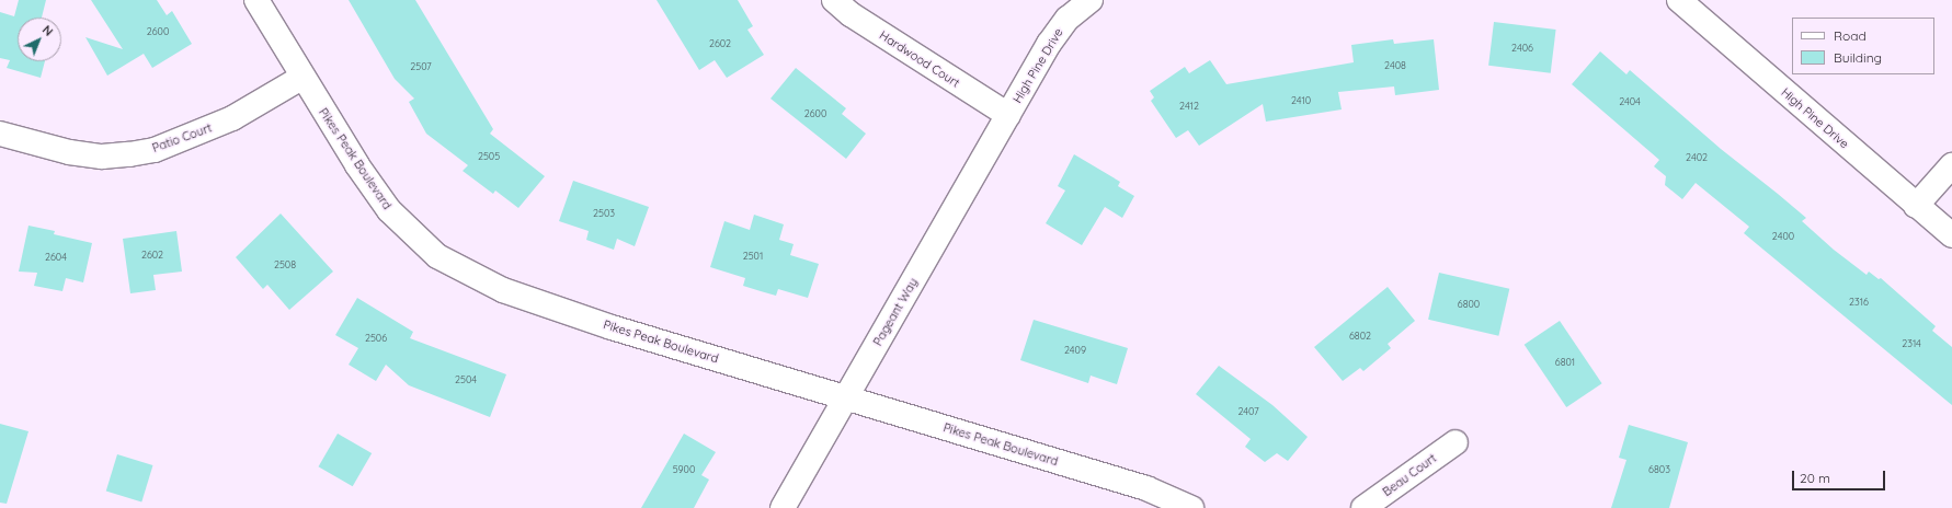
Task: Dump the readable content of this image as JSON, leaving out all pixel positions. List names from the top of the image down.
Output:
{
  "streets": {
    "street": [
      "Hardwood Court",
      "High Pine Drive",
      "Patio Court",
      "Pikes Peak Boulevard",
      "Pageant Way",
      "Beau Court"
    ]
  },
  "crossings": [
    ["Hardwood Court", "High Pine Drive"],
    ["Hardwood Court", "Pageant Way"],
    ["High Pine Drive", "Pageant Way"],
    ["Patio Court", "Pikes Peak Boulevard"],
    ["Pikes Peak Boulevard", "Pageant Way"]
  ],
  "house_numbers": [
    "2600",
    "2602",
    "2406",
    "2408",
    "2507",
    "2410",
    "2404",
    "2412",
    "2600",
    "2505",
    "2402",
    "2503",
    "2400",
    "2602",
    "2501",
    "2604",
    "2508",
    "2316",
    "6800",
    "6802",
    "2506",
    "2314",
    "2409",
    "6801",
    "2504",
    "2407",
    "5900",
    "6803"
  ],
  "legend": ["Road", "Building"],
  "scale_bar": "20 m",
  "north": "top right"
}
